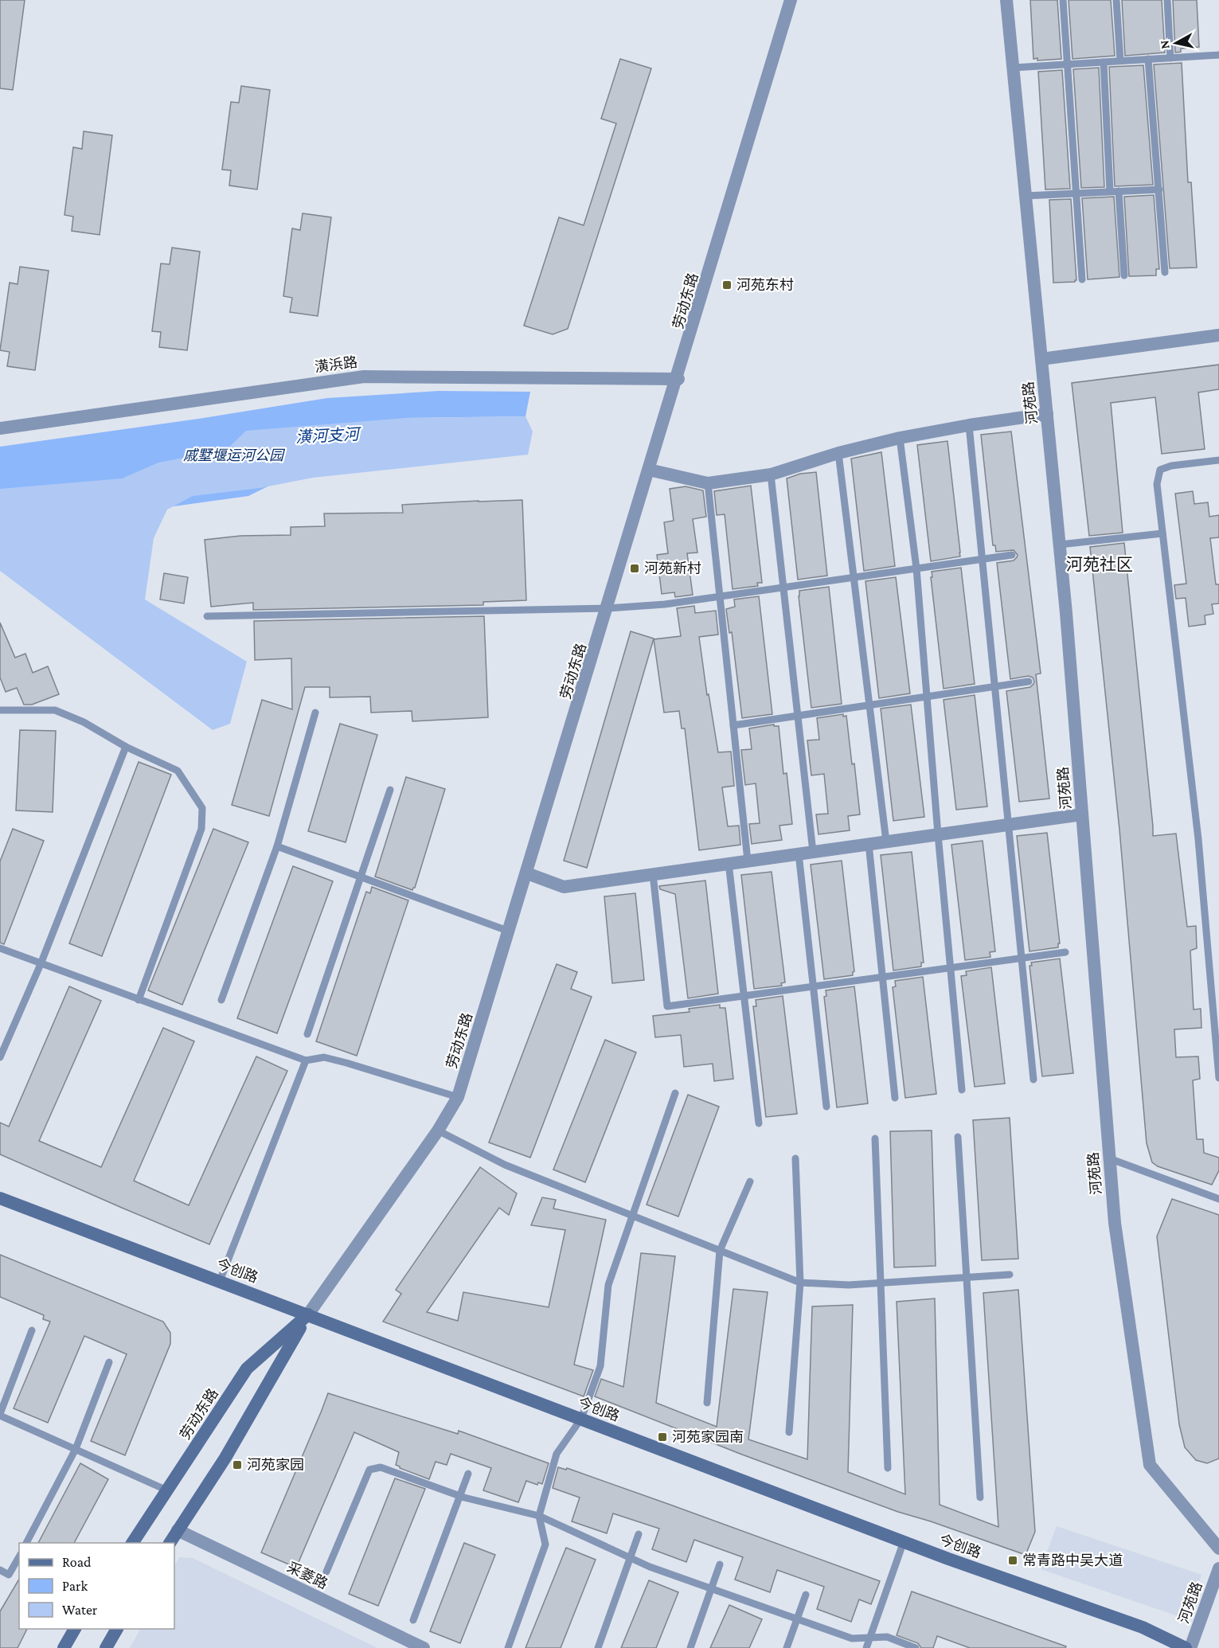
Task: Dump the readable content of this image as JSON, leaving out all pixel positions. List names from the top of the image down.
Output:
{
  "streets": {
    "main road": ["劳动东路", "今创路"],
    "street": ["潢浜路", "河苑路", "采菱路"]
  },
  "crossings": [
    ["劳动东路", "潢浜路"],
    ["劳动东路", "今创路"],
    ["劳动东路", "采菱路"]
  ],
  "districts": ["河苑社区"],
  "water": ["潢河支河"],
  "parks": ["戚墅堰运河公园"],
  "places": {
    "transit": [
      "河苑东村",
      "河苑新村",
      "河苑家园南",
      "河苑家园",
      "常青路中吴大道"
    ]
  },
  "legend": ["Road", "Park", "Water"],
  "north": "left"
}
